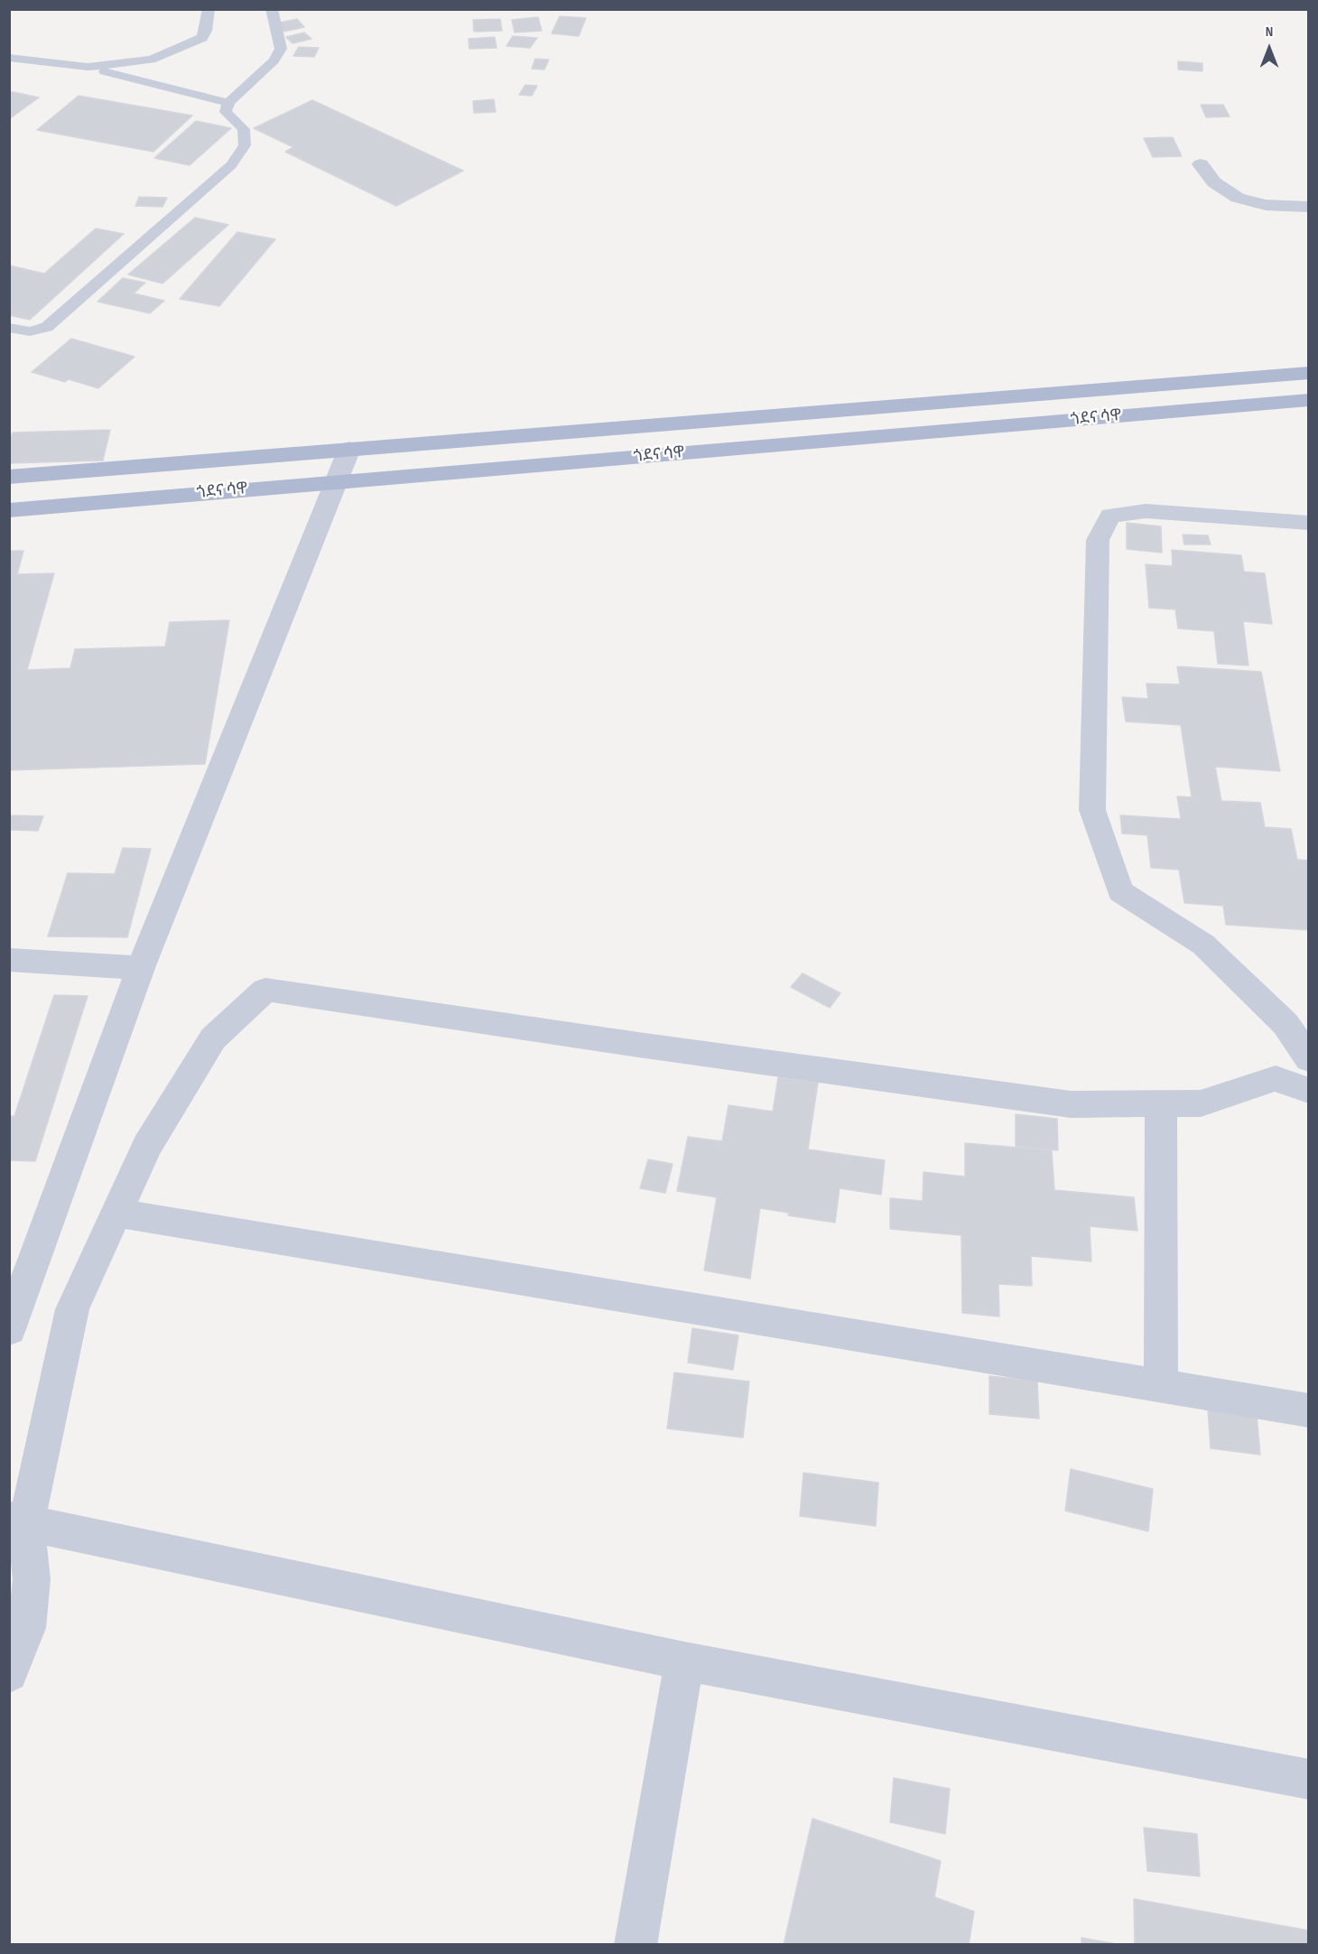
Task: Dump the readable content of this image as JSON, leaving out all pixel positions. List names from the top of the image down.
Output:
{
  "streets": {
    "main road": ["ጎደና ሳዋ"]
  },
  "north": "top"
}
